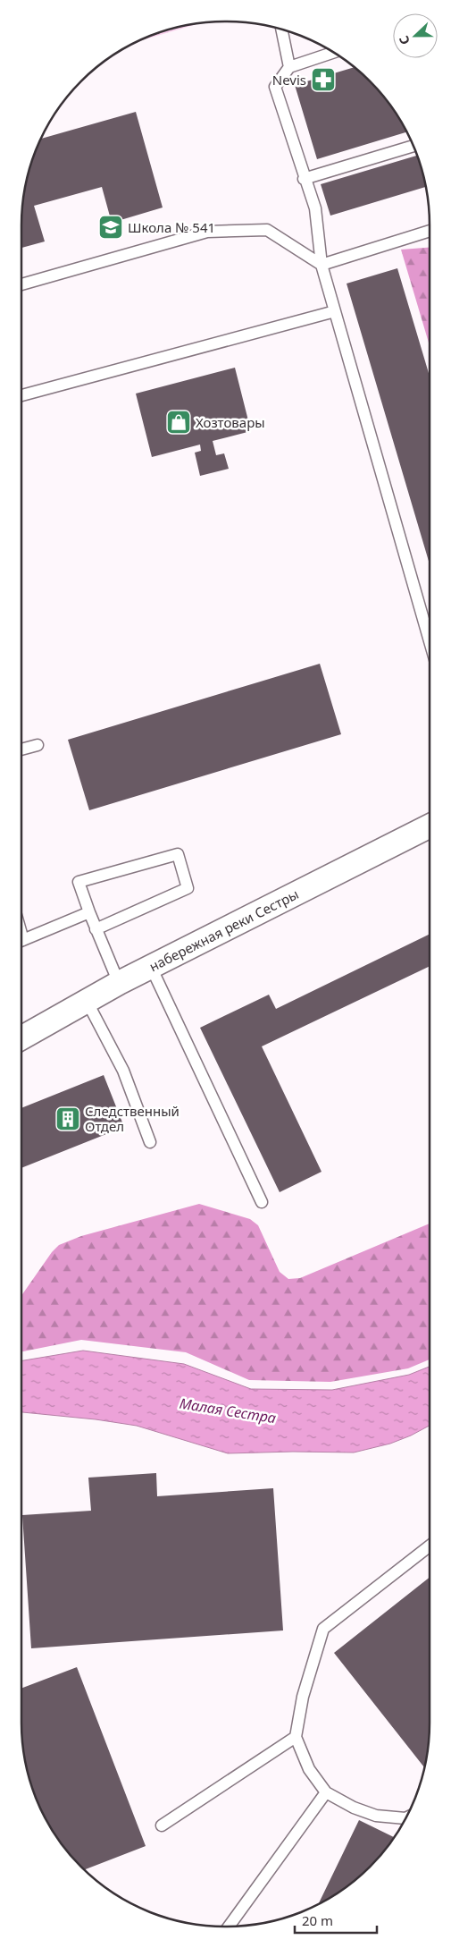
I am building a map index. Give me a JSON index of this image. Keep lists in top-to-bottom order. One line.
{"streets":{"street":["набережная реки Сестры"]},"water":["Малая Сестра"],"places":{"pharmacy":["Nevis"],"school or university":["Школа № 541"],"shop":["Хозтовары"],"building":["Следственный Отдел"]},"scale_bar":"20 m","north":"left"}
